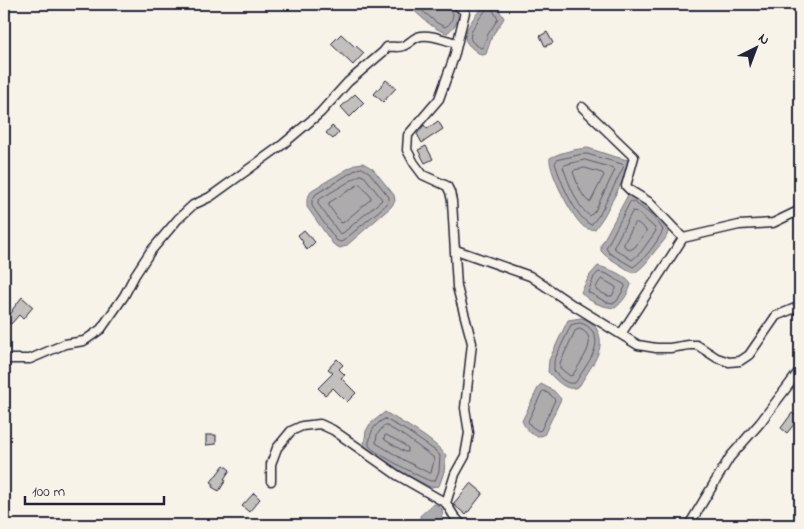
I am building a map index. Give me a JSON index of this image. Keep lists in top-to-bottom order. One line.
{"scale_bar":"100 m","north":"top right"}
